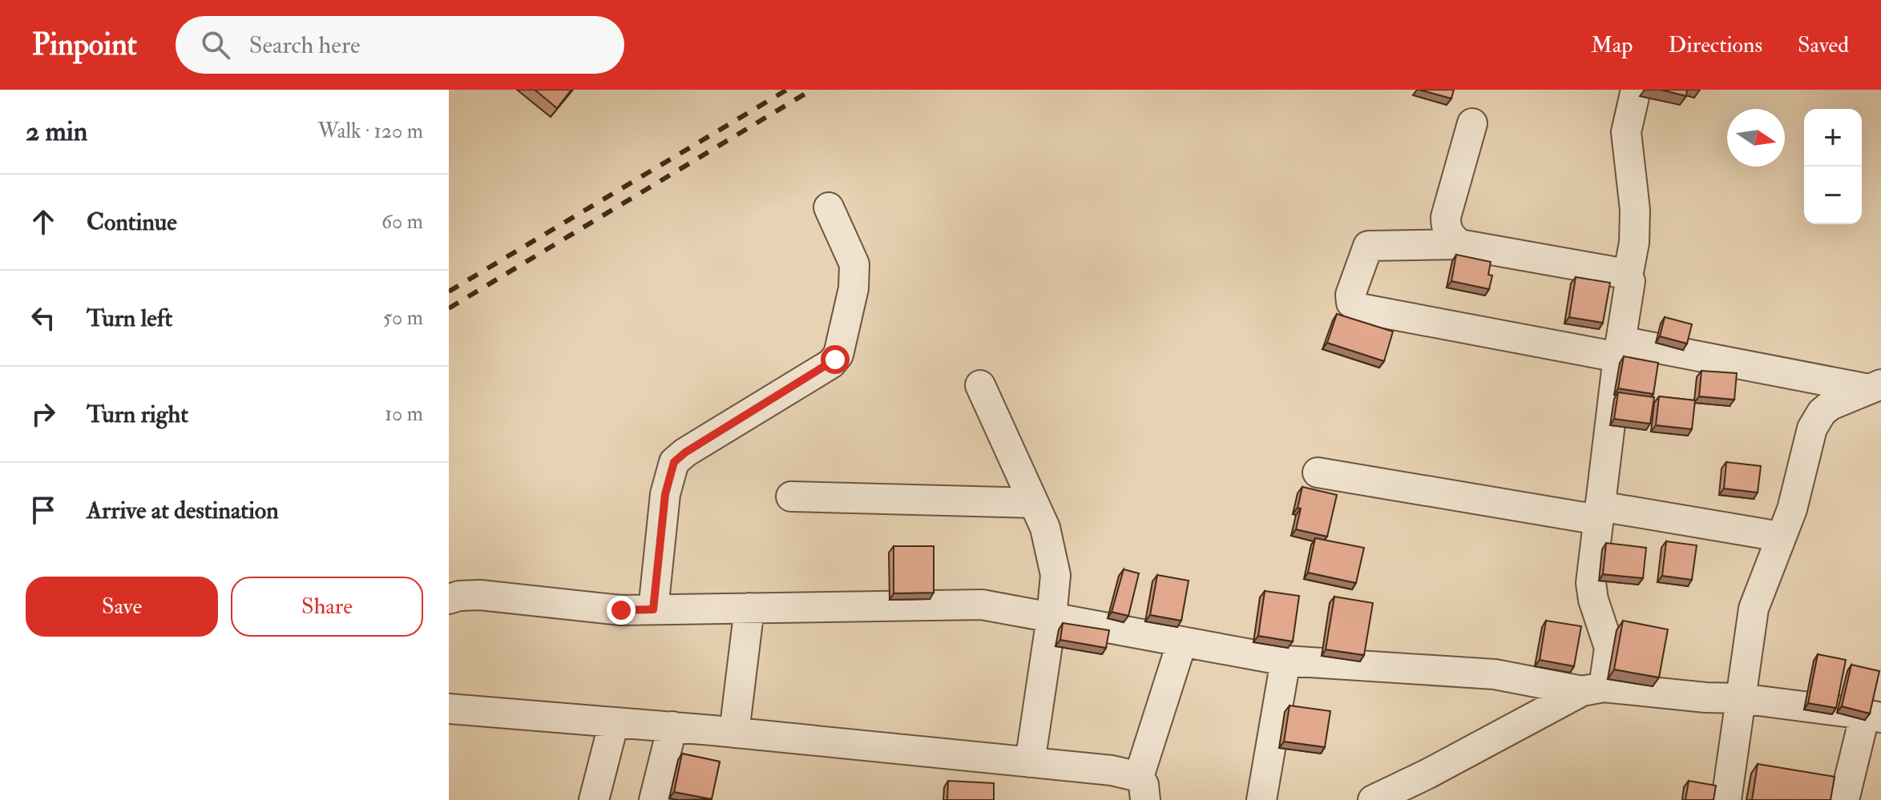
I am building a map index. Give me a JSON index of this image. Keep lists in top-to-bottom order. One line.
{"north":"right","page":{"header":"Pinpoint","search":"Search here","nav":["Map","Directions","Saved"],"heading":["2 min","Walk · 120 m"],"map_buttons":["+","−"],"list":[["Continue","60 m"],["Turn left","50 m"],["Turn right","10 m"],"Arrive at destination"],"buttons":["Save","Share"]}}
